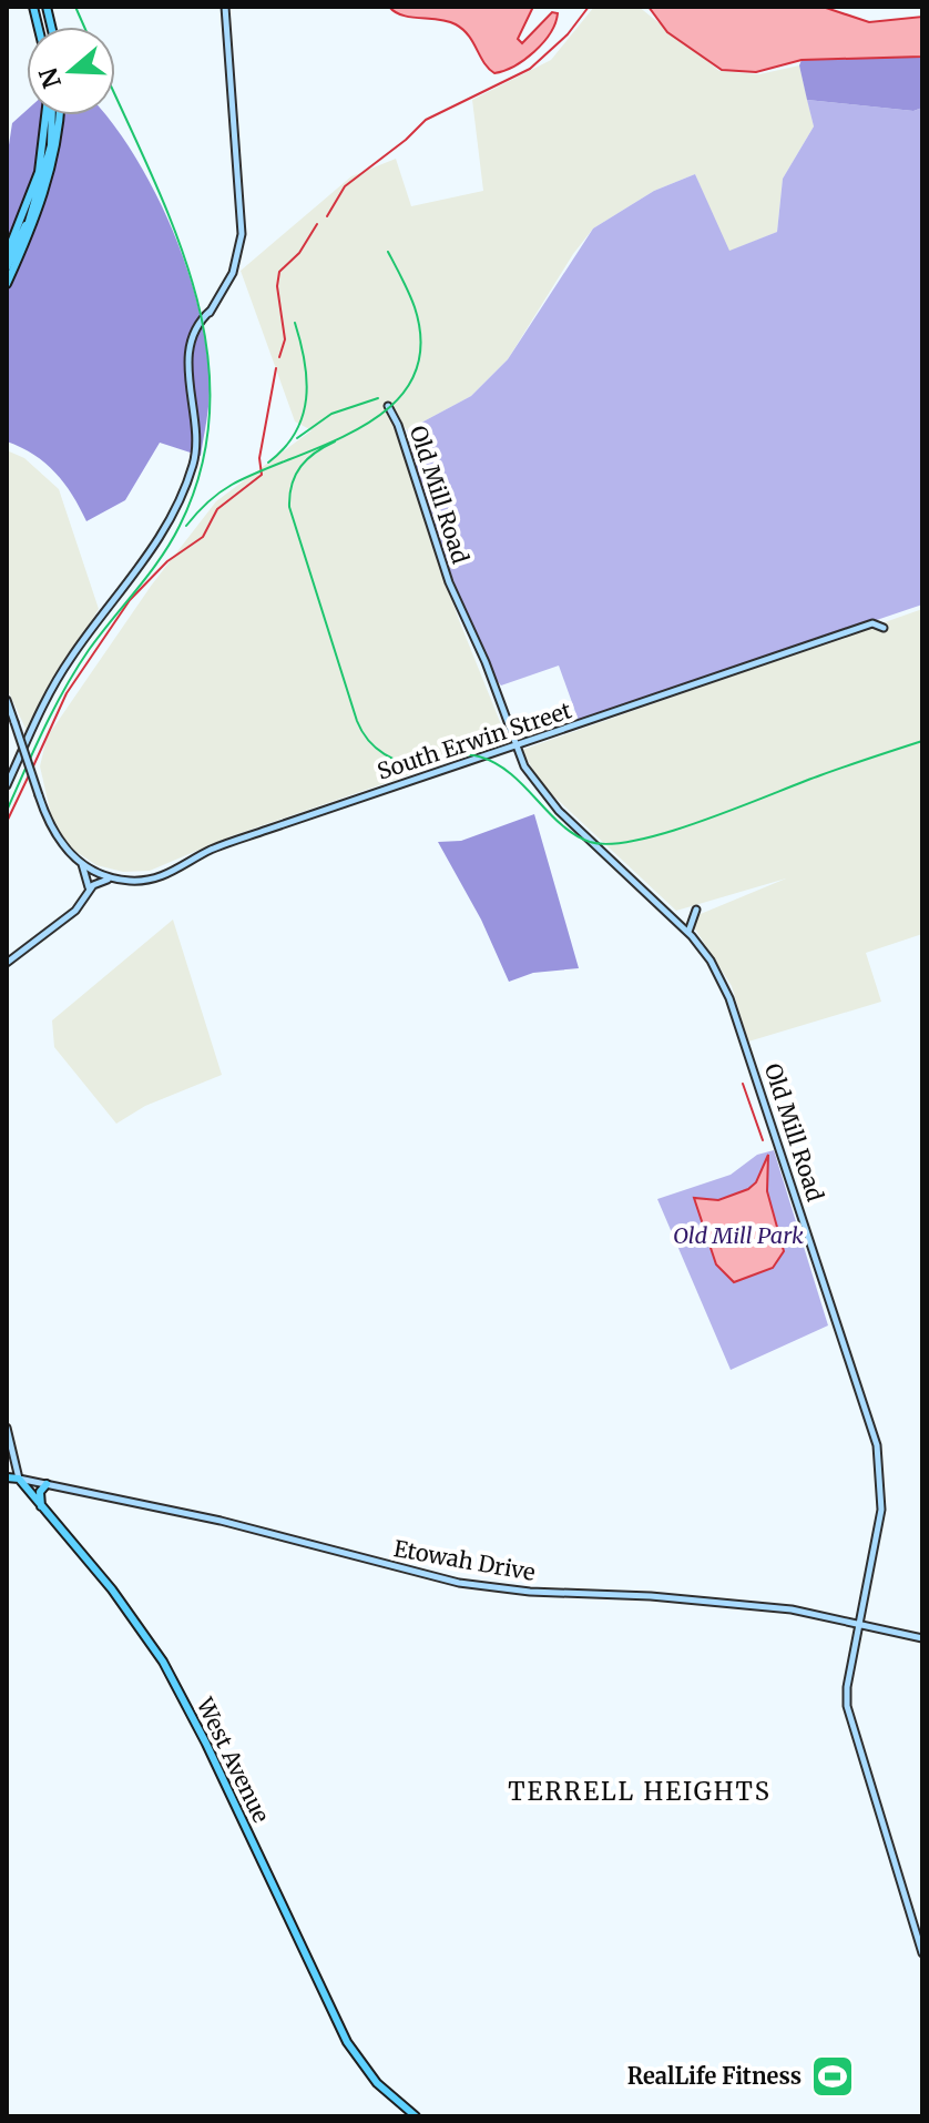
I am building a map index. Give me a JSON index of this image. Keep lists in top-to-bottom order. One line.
{"streets":{"main road":["Etowah Drive","West Avenue"],"street":["Old Mill Road","South Erwin Street"]},"crossings":[["Old Mill Road","South Erwin Street"],["Old Mill Road","Etowah Drive"],["Etowah Drive","West Avenue"]],"districts":["TERRELL HEIGHTS"],"parks":["Old Mill Park"],"places":{"sports":["RealLife Fitness"]},"north":"left"}
